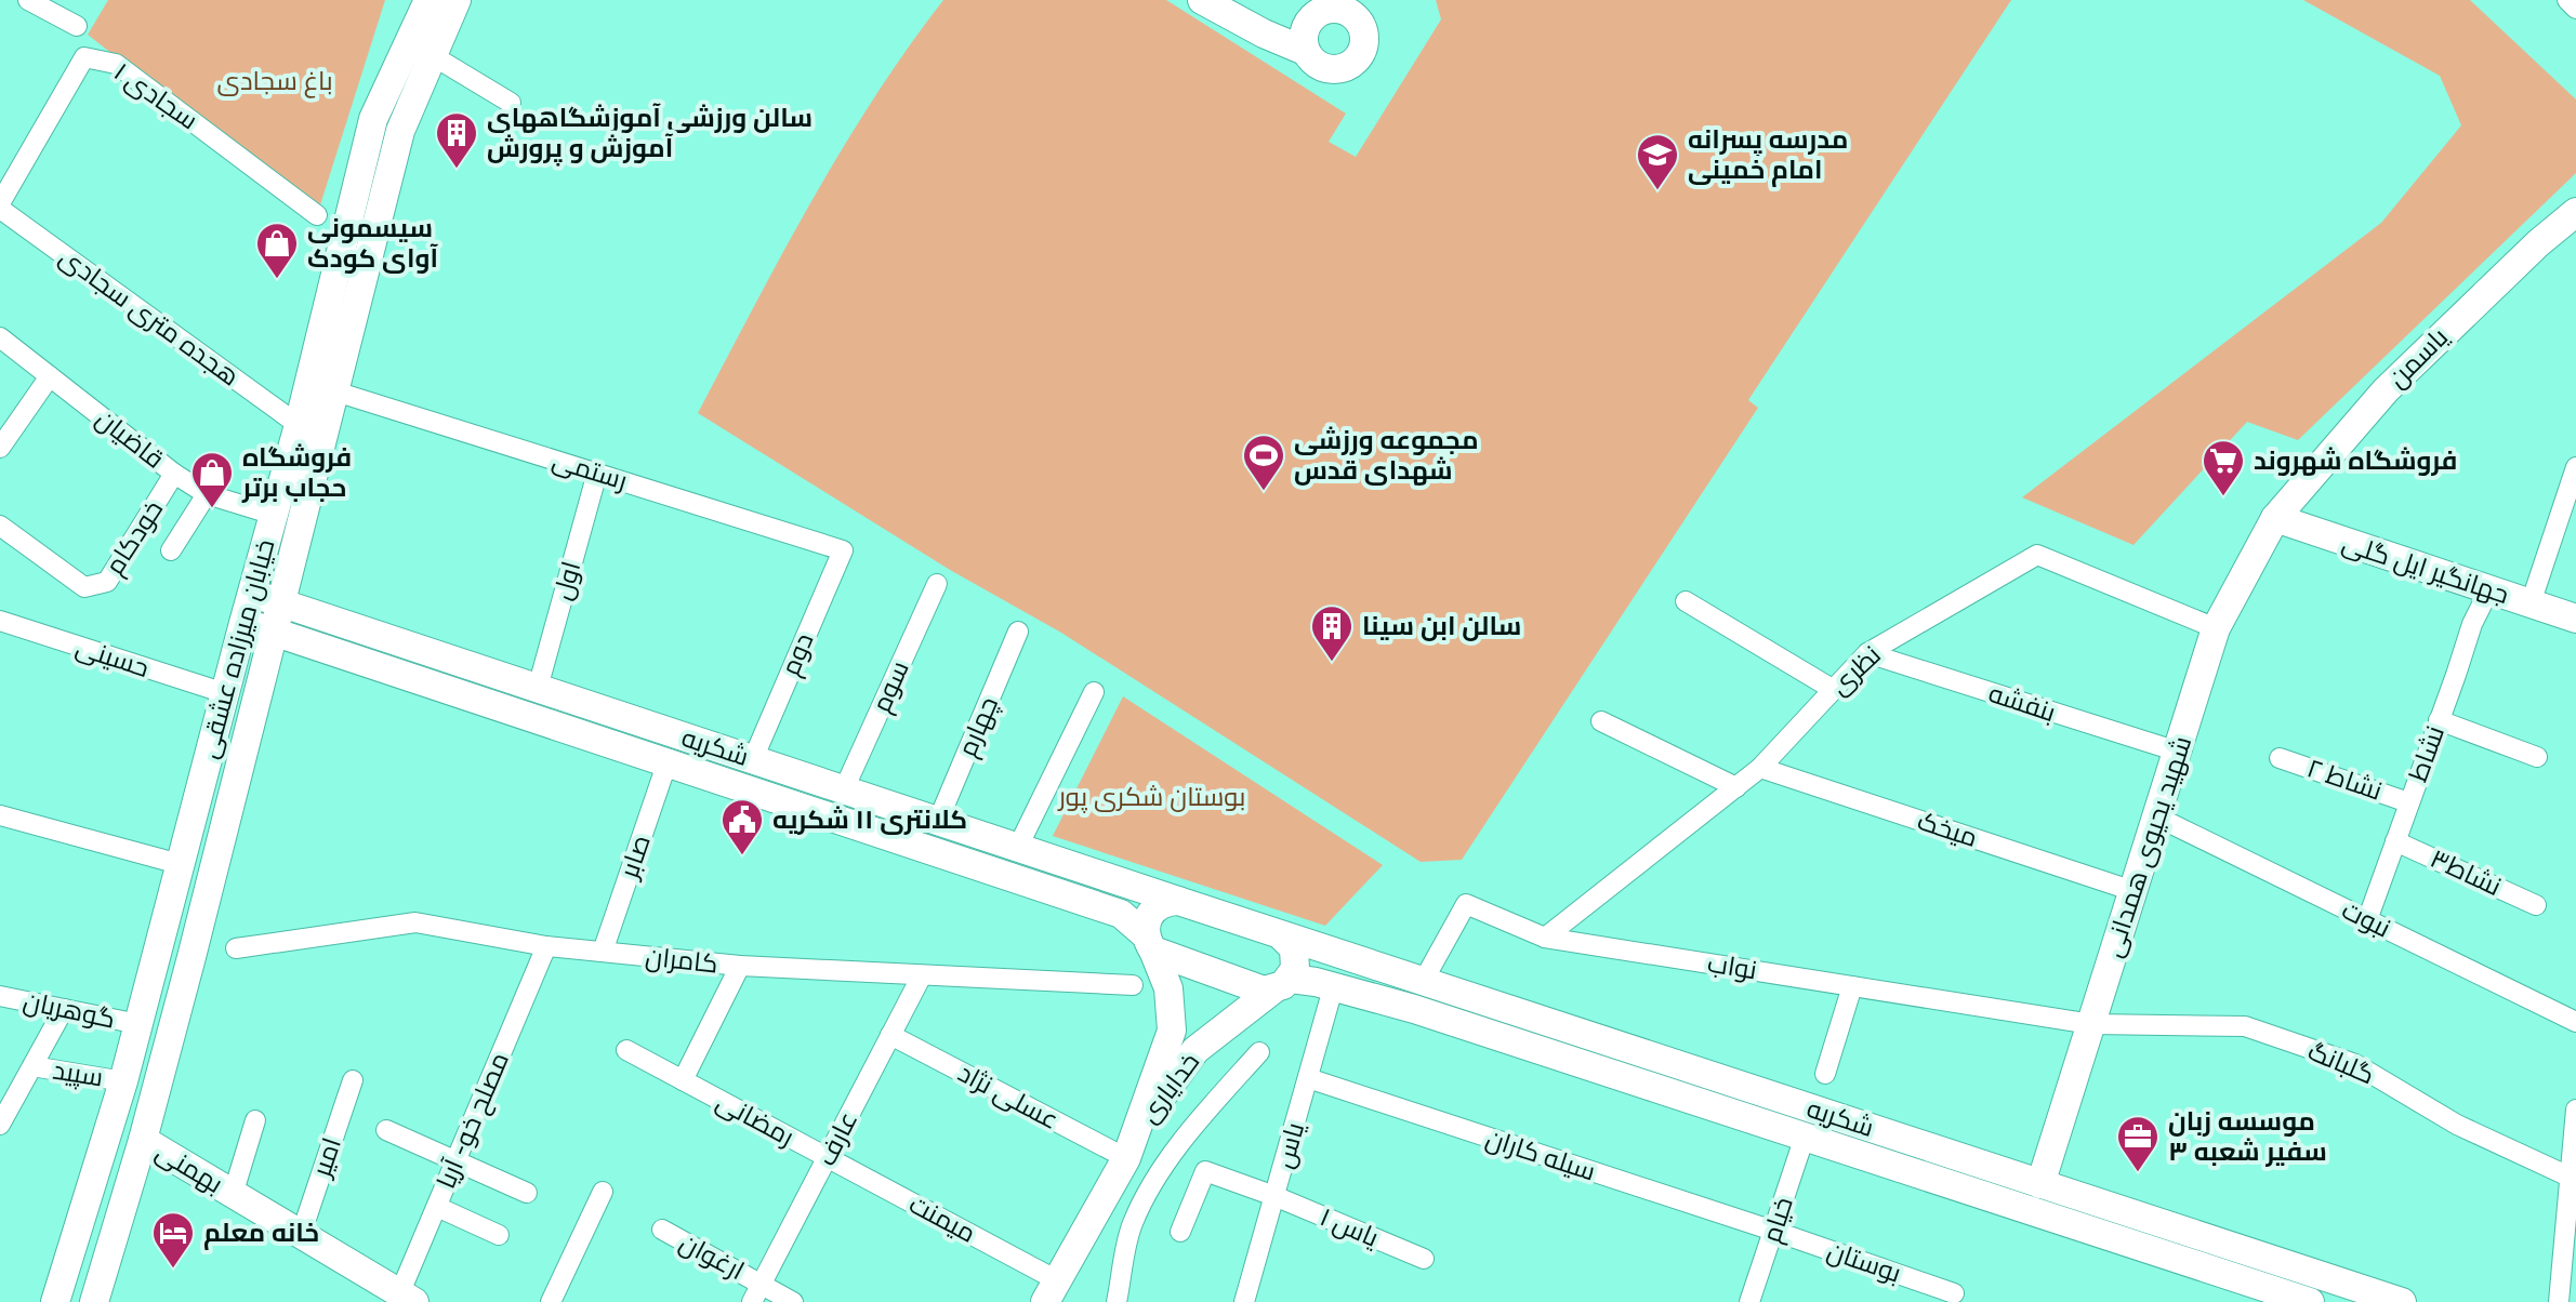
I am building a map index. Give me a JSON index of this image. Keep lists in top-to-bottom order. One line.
{"streets":{"main road":["یاسمن","جهانگیر ایل گلی","خیابان میرزاده عشقی","شکریه","شهید یحیوی همدانی","خدایاری","بهمنی"],"street":["سجادی ۱","هجده متری سجادی","قاضیان","رستمی","خودکام","اول","دوم","حسینی","نظری","سوم","بنفشه","چهارم","نشاط","نشاط ۲","میخک","صابر","نشاط۳","نبوت","کامران","نواب","گوهریان","گلبانگ","سپید","عسلی نژاد","رمضانی","مصلح خو- آریا","عارف","یاس","سیله کاران","امیر","میمنت","خیام","یاس ۱","ارغوان","بوستان"]},"crossings":[["سجادی ۱","هجده متری سجادی"],["هجده متری سجادی","خیابان میرزاده عشقی"],["یاسمن","جهانگیر ایل گلی"],["یاسمن","شهید یحیوی همدانی"],["قاضیان","خودکام"],["قاضیان","خیابان میرزاده عشقی"],["رستمی","اول"],["رستمی","خیابان میرزاده عشقی"],["رستمی","دوم"],["جهانگیر ایل گلی","نشاط"],["جهانگیر ایل گلی","شهید یحیوی همدانی"],["اول","شکریه"],["خیابان میرزاده عشقی","حسینی"],["خیابان میرزاده عشقی","شکریه"],["خیابان میرزاده عشقی","گوهریان"],["خیابان میرزاده عشقی","سپید"],["خیابان میرزاده عشقی","بهمنی"],["دوم","شکریه"],["نظری","بنفشه"],["نظری","میخک"],["نظری","شهید یحیوی همدانی"],["نظری","نواب"],["سوم","شکریه"],["بنفشه","شهید یحیوی همدانی"],["چهارم","شکریه"],["شکریه","شهید یحیوی همدانی"],["شکریه","صابر"],["شکریه","نواب"],["شکریه","خدایاری"],["شکریه","یاس"],["شکریه","خیام"],["نشاط","نشاط ۲"],["نشاط","نشاط۳"],["نشاط","نبوت"],["میخک","شهید یحیوی همدانی"],["شهید یحیوی همدانی","نبوت"],["شهید یحیوی همدانی","نواب"],["شهید یحیوی همدانی","گلبانگ"],["صابر","کامران"],["کامران","مصلح خو- آریا"],["کامران","عارف"],["نواب","گلبانگ"],["خدایاری","عسلی نژاد"],["عسلی نژاد","عارف"],["رمضانی","عارف"],["رمضانی","میمنت"],["مصلح خو- آریا","بهمنی"],["عارف","میمنت"],["عارف","ارغوان"],["یاس","سیله کاران"],["یاس","یاس ۱"],["سیله کاران","خیام"],["سیله کاران","بوستان"],["امیر","بهمنی"],["خیام","بوستان"]],"parks":["باغ سجادی","بوستان شکری پور"],"places":{"building":["سالن ورزشی آموزشگاههای آموزش و پرورش","سالن ابن سینا"],"school or university":["مدرسه پسرانه امام خمینی"],"shop":["سیسمونی آوای کودک","فروشگاه حجاب برتر"],"sports":["مجموعه ورزشی شهدای قدس"],"supermarket":["فروشگاه شهروند"],"public building":["کلانتری ۱۱ شکریه"],"office":["موسسه زبان سفیر شعبه ۳"],"hotel":["خانه معلم"]}}
